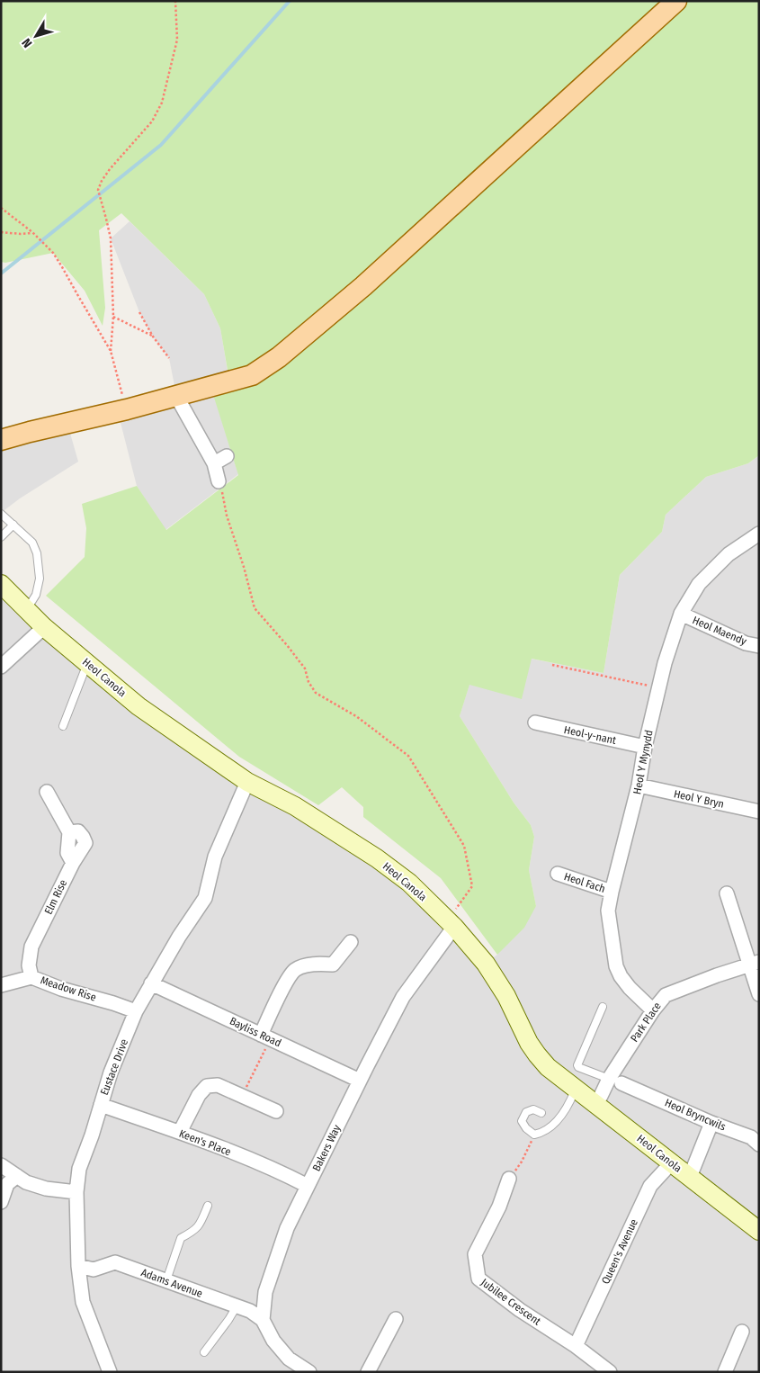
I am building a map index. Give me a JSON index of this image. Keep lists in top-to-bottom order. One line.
{"streets":{"street":["Heol Maendy","Heol Canola","Heol-y-nant","Heol Y Mynydd","Heol Y Bryn","Heol Fach","Elm Rise","Meadow Rise","Park Place","Bayliss Road","Eustace Drive","Heol Bryncwils","Keen's Place","Bakers Way","Queen's Avenue","Adams Avenue","Jubilee Crescent"]},"crossings":[["Heol Maendy","Heol Y Mynydd"],["Heol Canola","Park Place"],["Heol Canola","Eustace Drive"],["Heol Canola","Bakers Way"],["Heol Canola","Queen's Avenue"],["Heol-y-nant","Heol Y Mynydd"],["Heol Y Mynydd","Heol Y Bryn"],["Heol Y Mynydd","Heol Fach"],["Heol Y Mynydd","Park Place"],["Elm Rise","Meadow Rise"],["Meadow Rise","Eustace Drive"],["Park Place","Heol Bryncwils"],["Bayliss Road","Eustace Drive"],["Bayliss Road","Bakers Way"],["Eustace Drive","Keen's Place"],["Eustace Drive","Adams Avenue"],["Keen's Place","Bakers Way"],["Bakers Way","Adams Avenue"],["Queen's Avenue","Jubilee Crescent"]],"north":"bottom left"}
